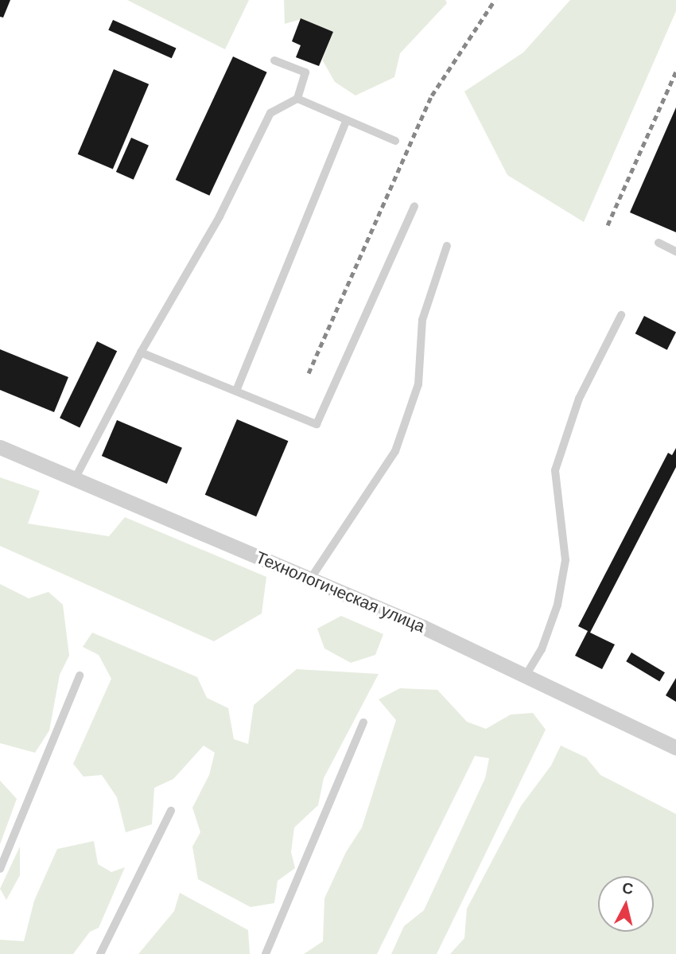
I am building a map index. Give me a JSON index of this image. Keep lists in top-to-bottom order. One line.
{"streets":{"street":["Технологическая улица"]},"north":"top"}
